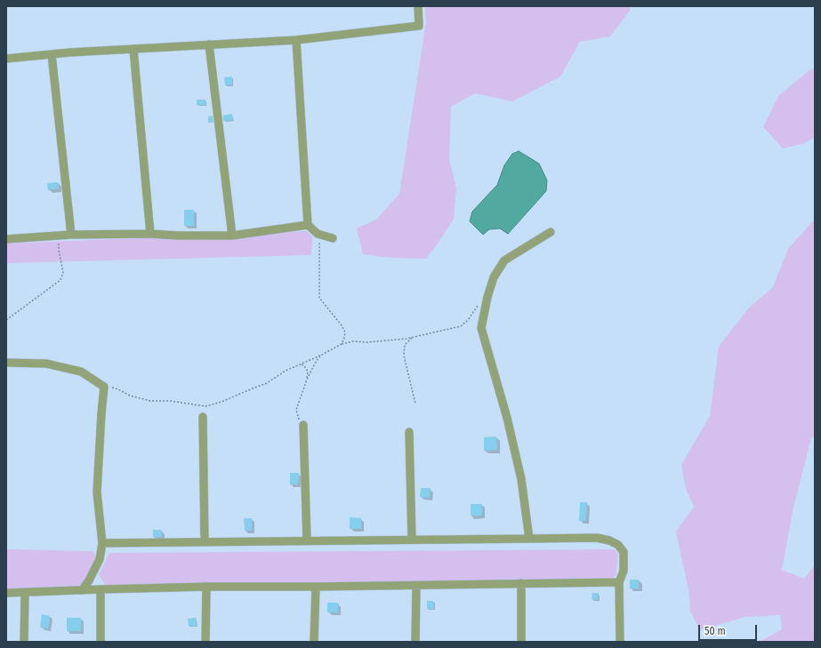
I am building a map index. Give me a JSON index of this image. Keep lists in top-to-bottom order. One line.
{"scale_bar":"50 m"}
